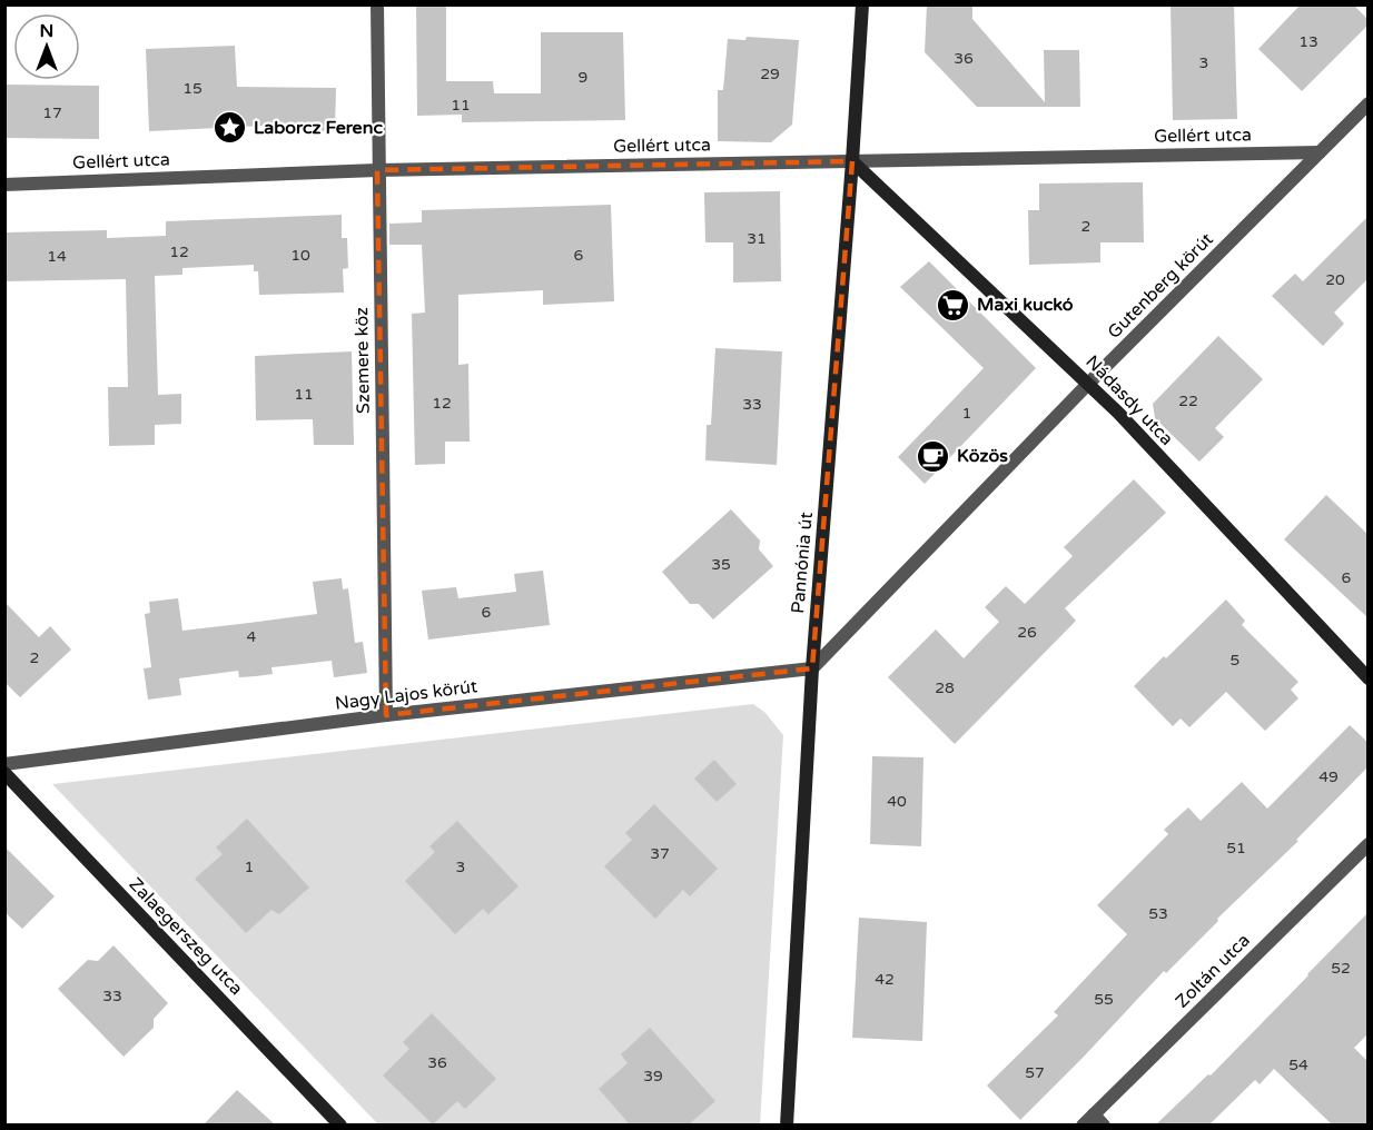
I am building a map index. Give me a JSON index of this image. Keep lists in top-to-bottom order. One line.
{"streets":{"street":["Gellért utca","Gutenberg körút","Szemere köz","Nádasdy utca","Pannónia út","Nagy Lajos körút","Zalaegerszeg utca","Zoltán utca"]},"crossings":[["Gellért utca","Gutenberg körút"],["Gellért utca","Szemere köz"],["Gellért utca","Nádasdy utca"],["Gellért utca","Pannónia út"],["Gutenberg körút","Nádasdy utca"],["Gutenberg körút","Pannónia út"],["Gutenberg körút","Nagy Lajos körút"],["Szemere köz","Nagy Lajos körút"],["Nádasdy utca","Pannónia út"],["Pannónia út","Nagy Lajos körút"]],"places":{"place":["Laborcz Ferenc"],"supermarket":["Maxi kuckó"],"cafe":["Közös"]},"house_numbers":["13","36","3","29","9","15","11","17","2","31","12","10","6","14","20","11","22","12","33","1","35","6","6","26","4","2","5","28","49","40","51","37","1","3","53","52","42","33","55","36","54","57","39"],"north":"top"}
